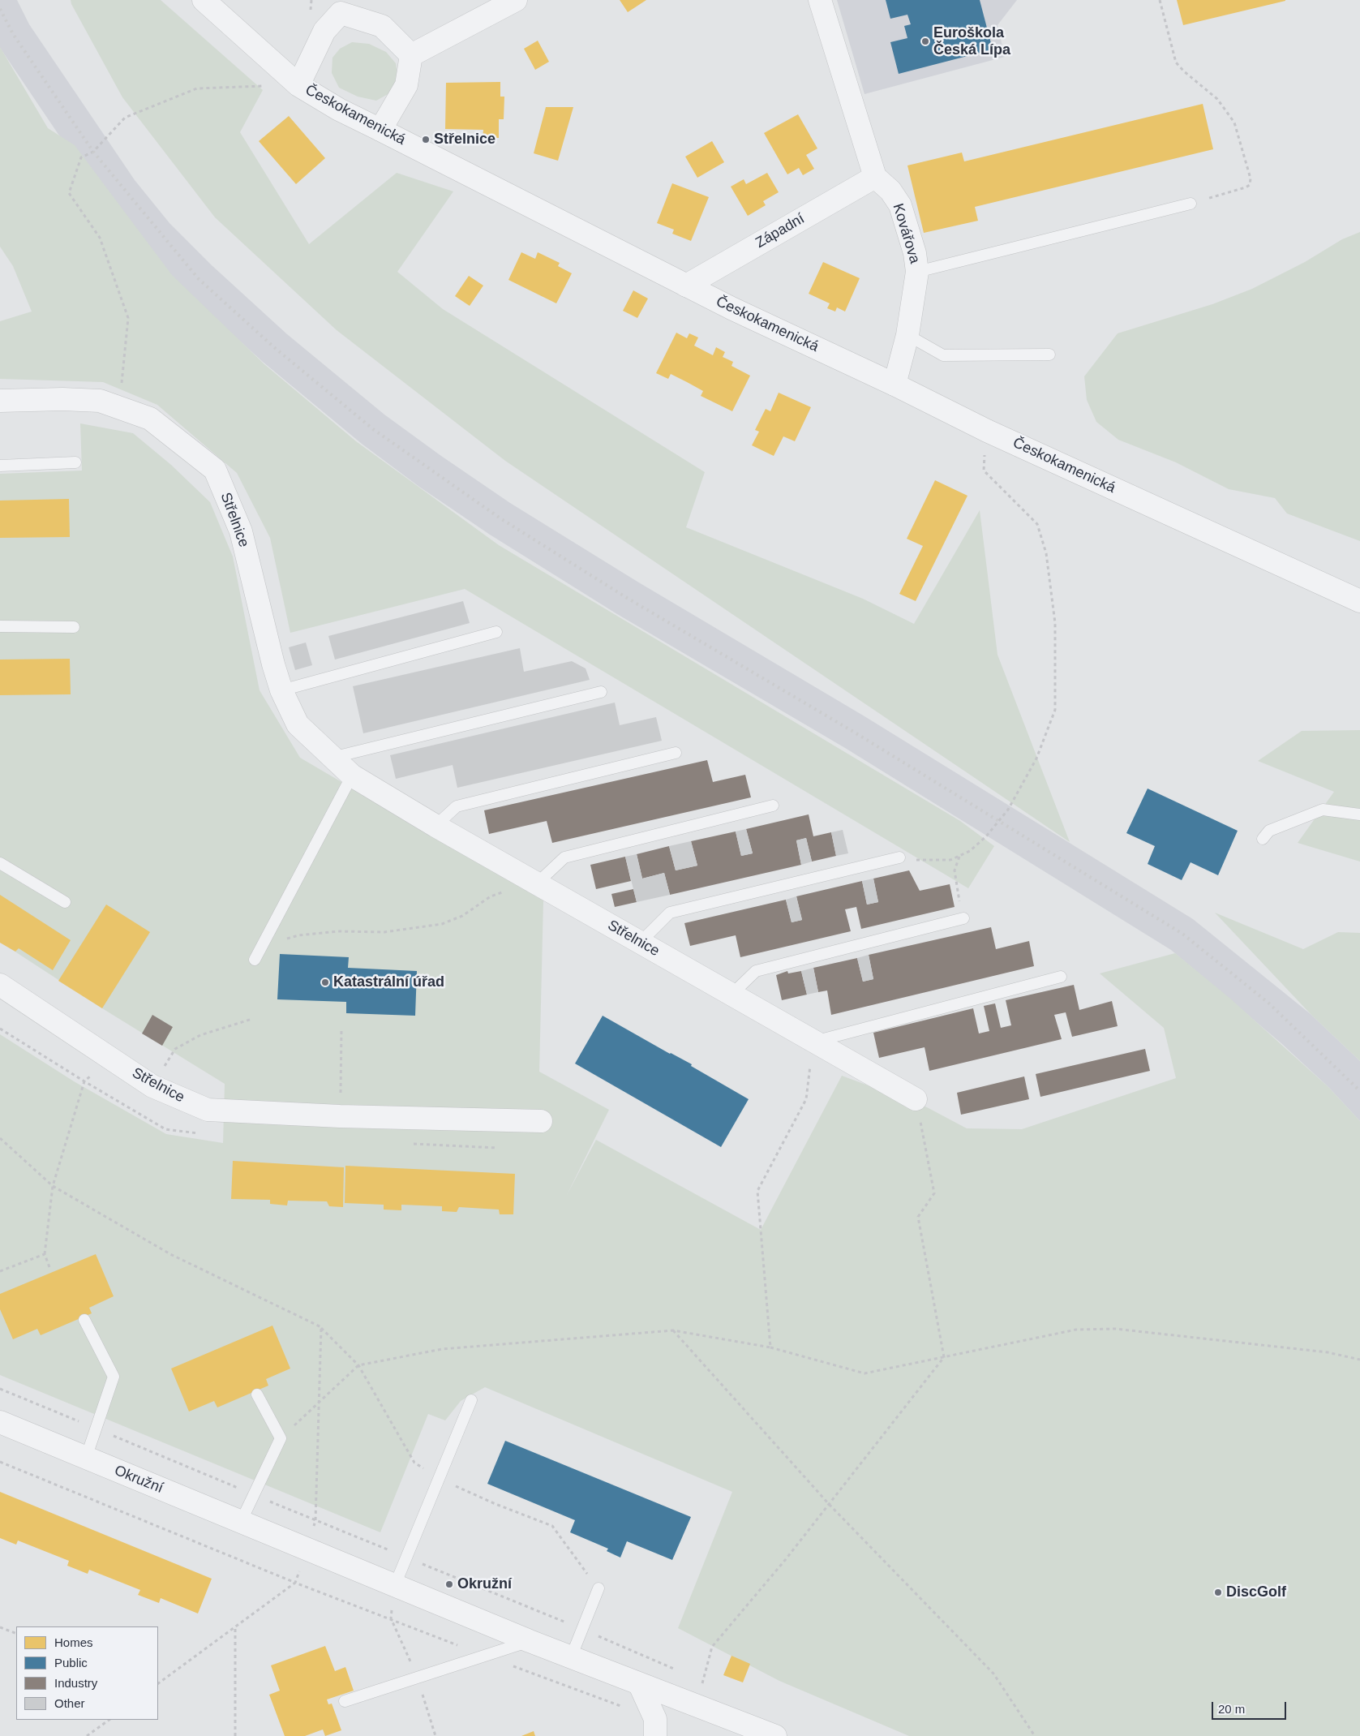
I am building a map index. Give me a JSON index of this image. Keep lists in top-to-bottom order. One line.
{"streets":{"street":["Českokamenická","Západní","Kovářova","Střelnice","Okružní"]},"crossings":[["Českokamenická","Západní"],["Českokamenická","Kovářova"],["Západní","Kovářova"]],"places":["Euroškola Česká Lípa","Střelnice","Katastrální úřad","Okružní","DiscGolf"],"legend":["Homes","Public","Industry","Other"],"scale_bar":"20 m"}
